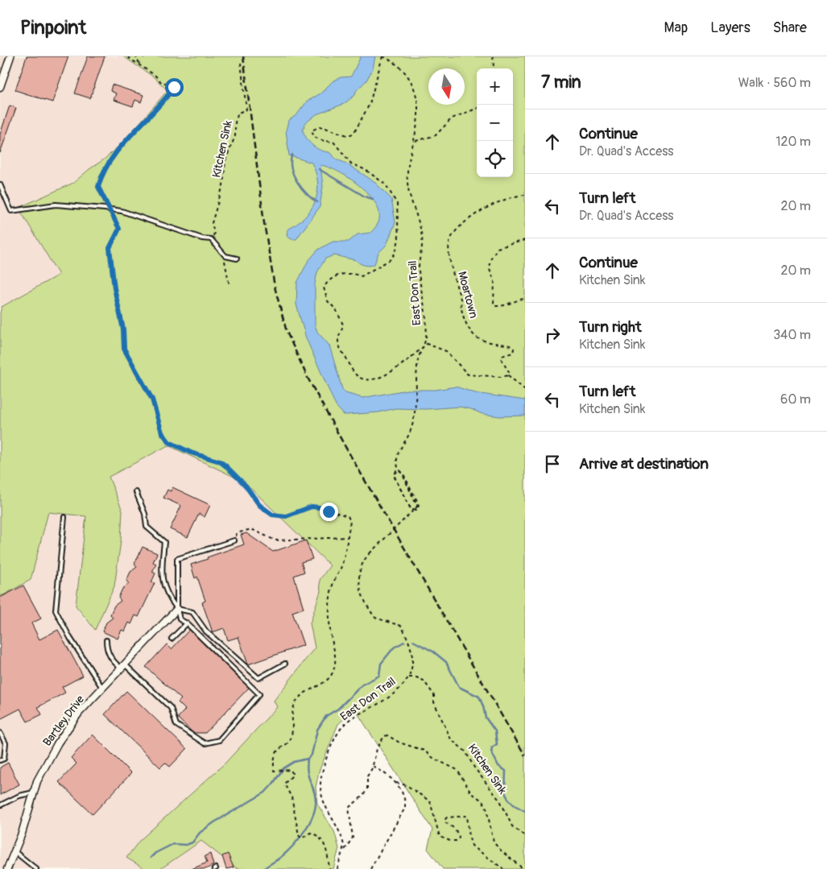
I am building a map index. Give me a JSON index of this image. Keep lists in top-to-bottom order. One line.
{"streets":{"street":["Bartley Drive"],"path":["Kitchen Sink","East Don Trail","Moartown"]},"crossings":[["Kitchen Sink","East Don Trail"]],"north":"bottom","page":{"header":"Pinpoint","nav":["Map","Layers","Share"],"heading":["7 min","Walk · 560 m"],"map_buttons":["+","−"],"list":[["Continue","Dr. Quad's Access","120 m"],["Turn left","Dr. Quad's Access","20 m"],["Continue","Kitchen Sink","20 m"],["Turn right","Kitchen Sink","340 m"],["Turn left","Kitchen Sink","60 m"],"Arrive at destination"]}}
